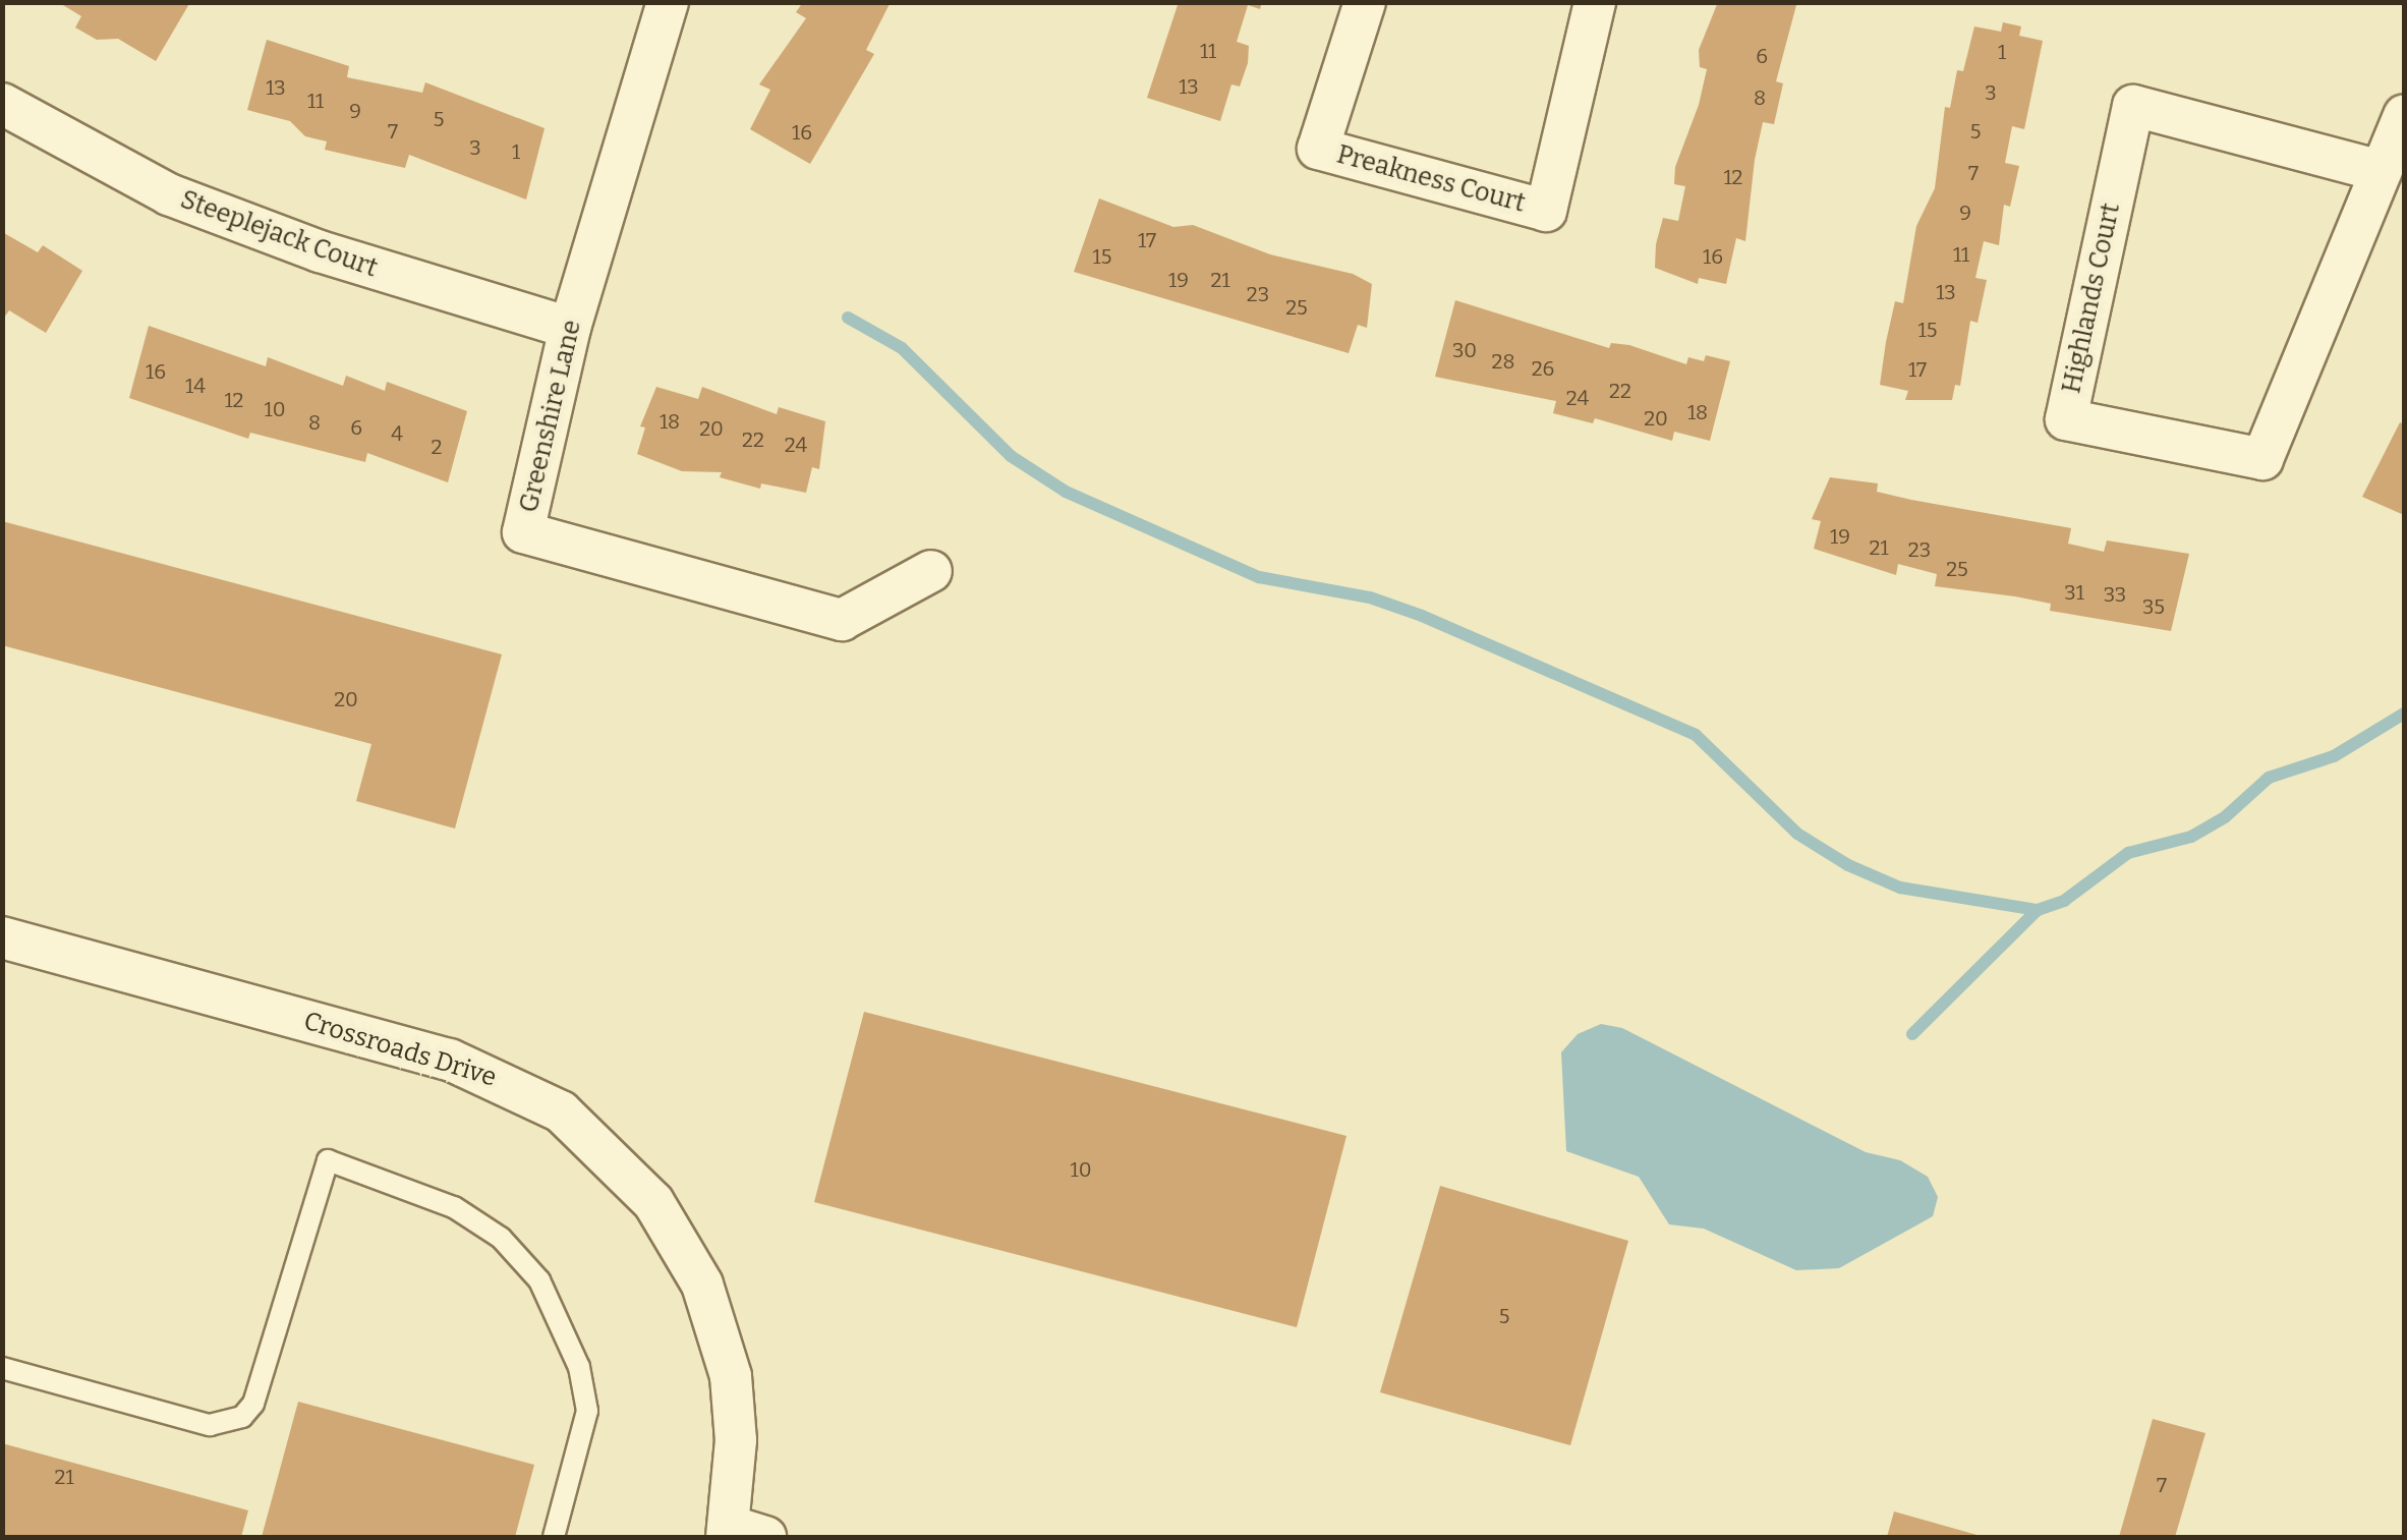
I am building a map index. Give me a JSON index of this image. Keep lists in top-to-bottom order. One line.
{"streets":{"street":["Preakness Court","Steeplejack Court","Highlands Court","Greenshire Lane","Crossroads Drive"]},"crossings":[["Steeplejack Court","Greenshire Lane"]],"house_numbers":["11","1","6","13","13","3","8","11","9","5","7","5","16","3","1","7","12","9","17","11","15","16","19","21","13","23","25","15","30","28","26","17","16","14","22","24","12","10","18","20","18","8","6","20","4","22","24","2","19","21","23","25","31","33","35","20","10","5","21","7"]}
